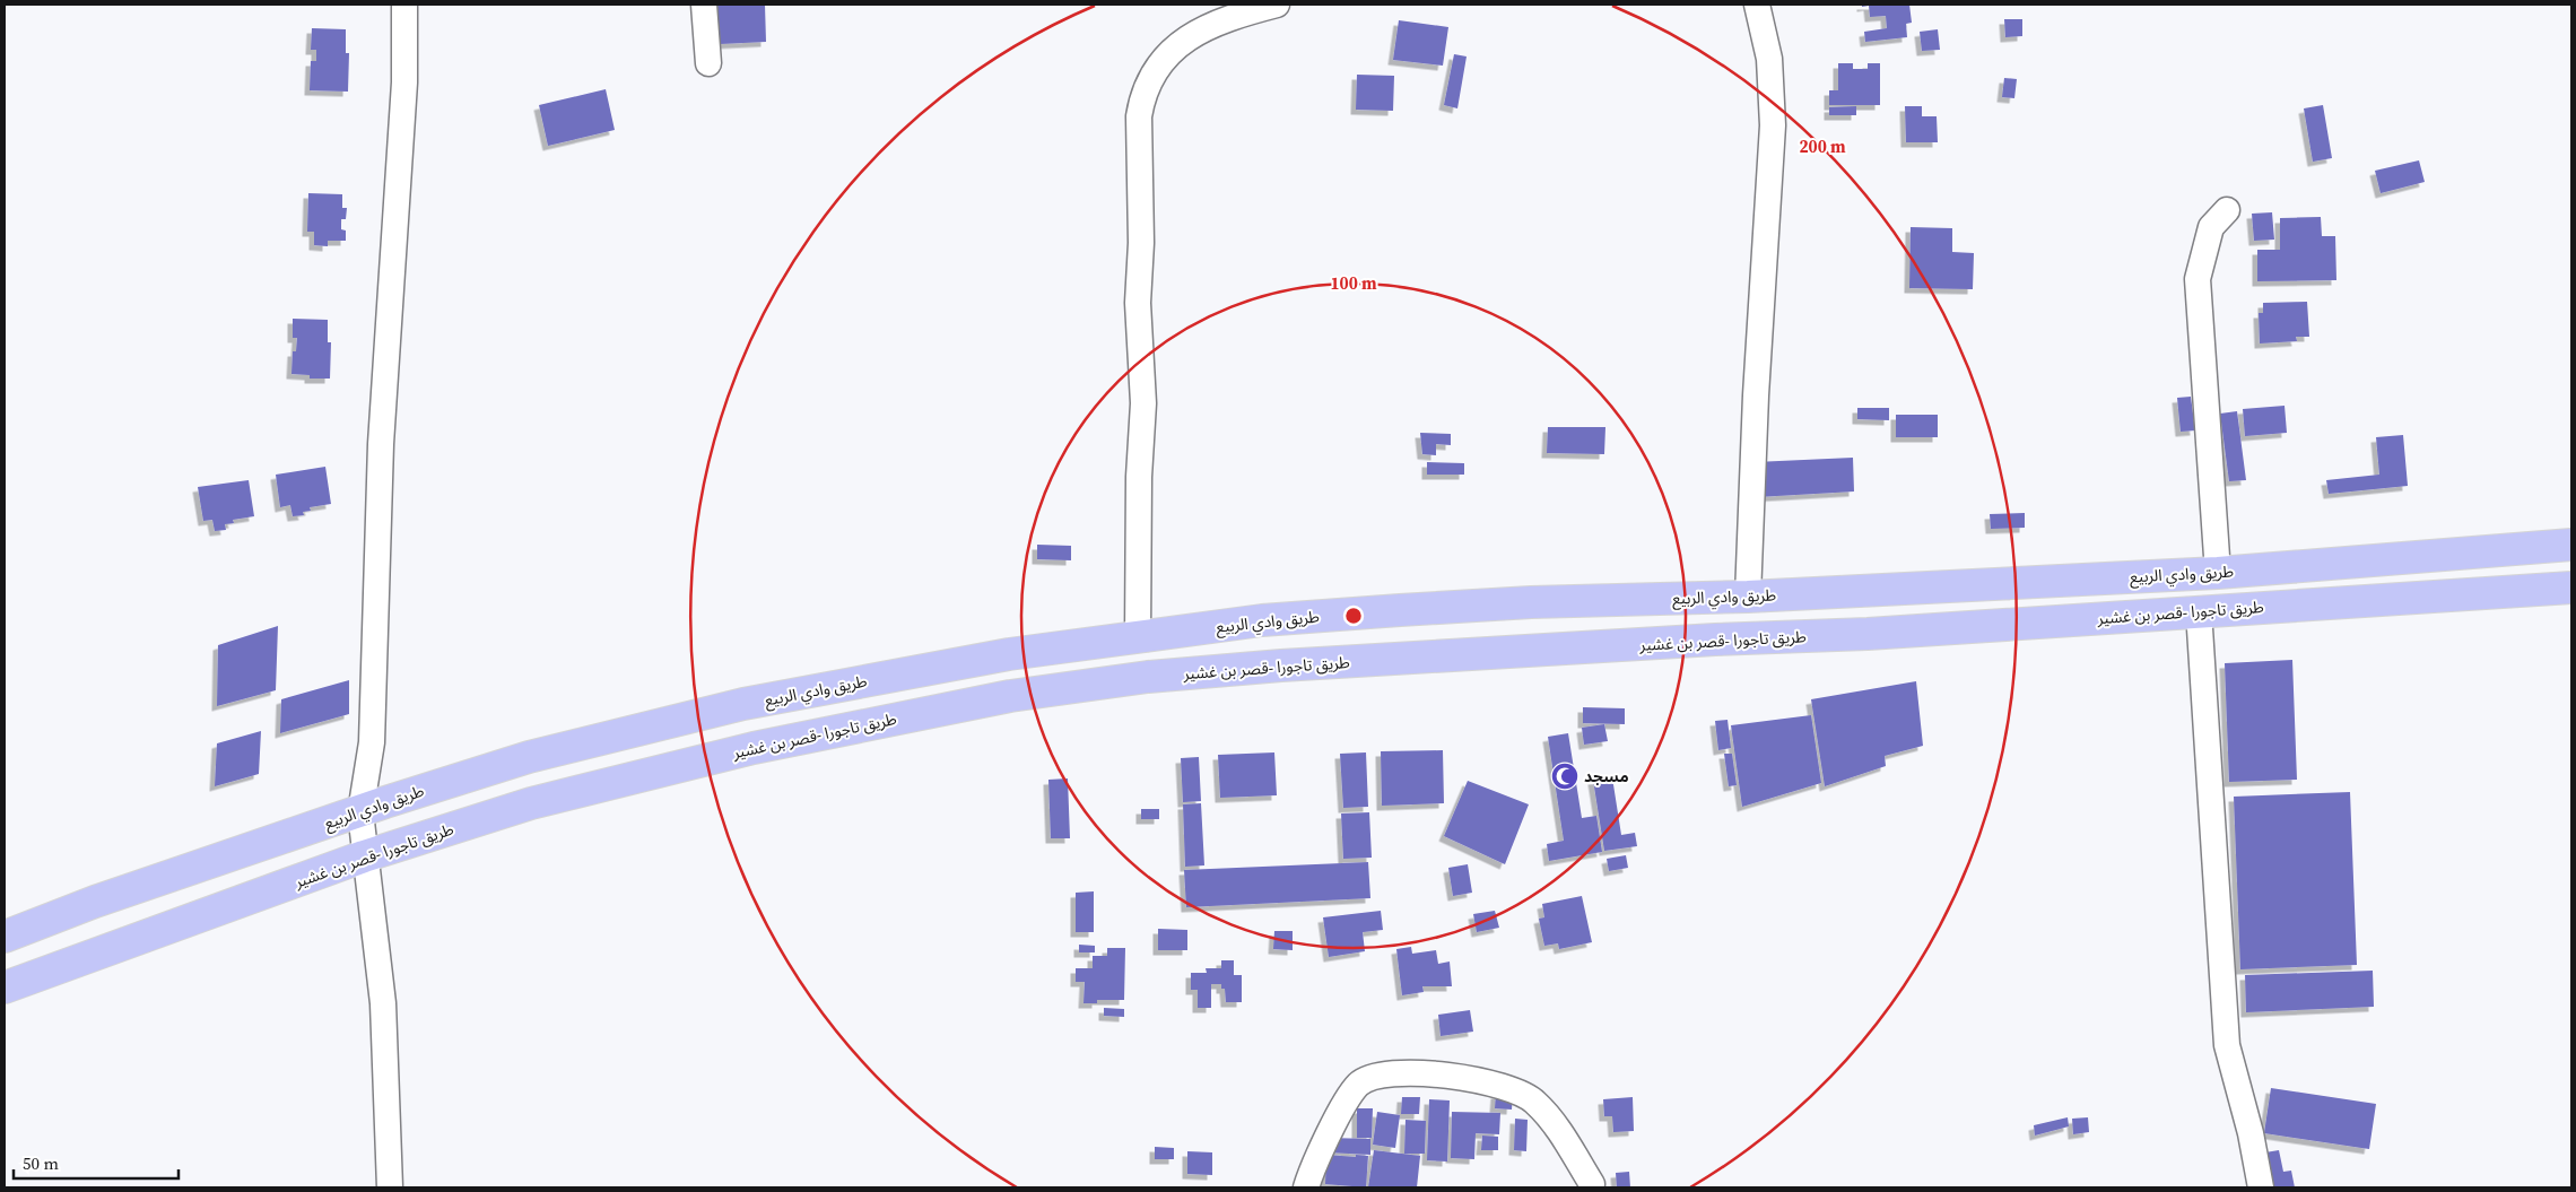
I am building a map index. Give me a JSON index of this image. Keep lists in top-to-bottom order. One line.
{"streets":{"highway":["طريق وادي الربيع","طريق تاجورا -قصر بن غشير"]},"places":{"mosque":["مسجد"]},"scale_bar":"50 m","rings":["200 m","100 m"]}
